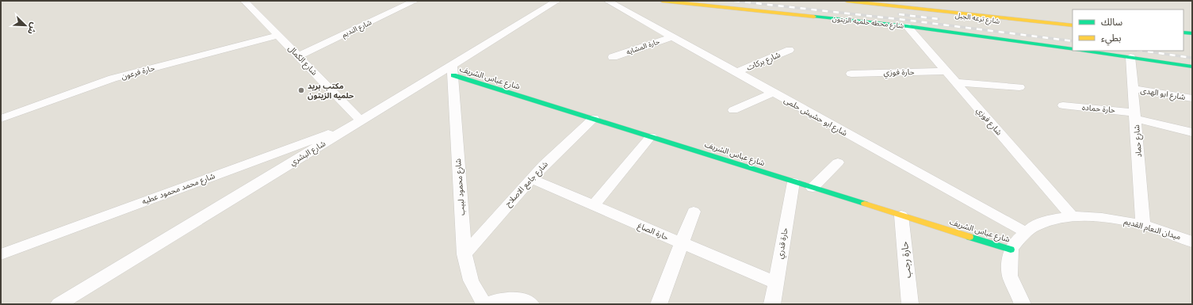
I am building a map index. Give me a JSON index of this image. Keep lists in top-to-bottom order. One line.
{"streets":{"street":["شارع ترعه الجبل","شارع محطه حلميه الزيتون","شارع النديم","حارة المشايه","شارع الكمال","شارع بركات","حارة فرعون","حارة فوزي","شارع عباس الشريف","شارع ابو الهدى","حارة حماده","شارع ابو حشيش حلمى","شارع فوزي","شارع حماد","شارع البشري","شارع جامع الاصلاح","شارع محمود لبيب","شارع محمد محمود عطيه","ميدان النعام القديم","حارة الصاغ","حارة قدري","حارة رجب"]},"crossings":[["شارع محطه حلميه الزيتون","شارع فوزي"],["شارع النديم","شارع الكمال"],["حارة المشايه","شارع ابو حشيش حلمى"],["شارع الكمال","حارة فرعون"],["شارع الكمال","شارع البشري"],["شارع الكمال","شارع محمد محمود عطيه"],["شارع بركات","شارع ابو حشيش حلمى"],["حارة فوزي","شارع فوزي"],["شارع عباس الشريف","شارع البشري"],["شارع عباس الشريف","شارع جامع الاصلاح"],["شارع عباس الشريف","شارع محمود لبيب"],["شارع عباس الشريف","ميدان النعام القديم"],["شارع عباس الشريف","حارة قدري"],["شارع عباس الشريف","حارة رجب"],["شارع ابو الهدى","شارع حماد"],["حارة حماده","شارع حماد"],["شارع ابو حشيش حلمى","ميدان النعام القديم"],["شارع فوزي","ميدان النعام القديم"],["شارع حماد","ميدان النعام القديم"],["شارع البشري","شارع محمود لبيب"],["شارع البشري","شارع محمد محمود عطيه"],["شارع جامع الاصلاح","شارع محمود لبيب"],["شارع جامع الاصلاح","حارة الصاغ"],["حارة الصاغ","حارة قدري"]],"places":["مكتب بريد حلميه الزيتون"],"legend":["سالك","بطيء"],"north":"bottom right"}
